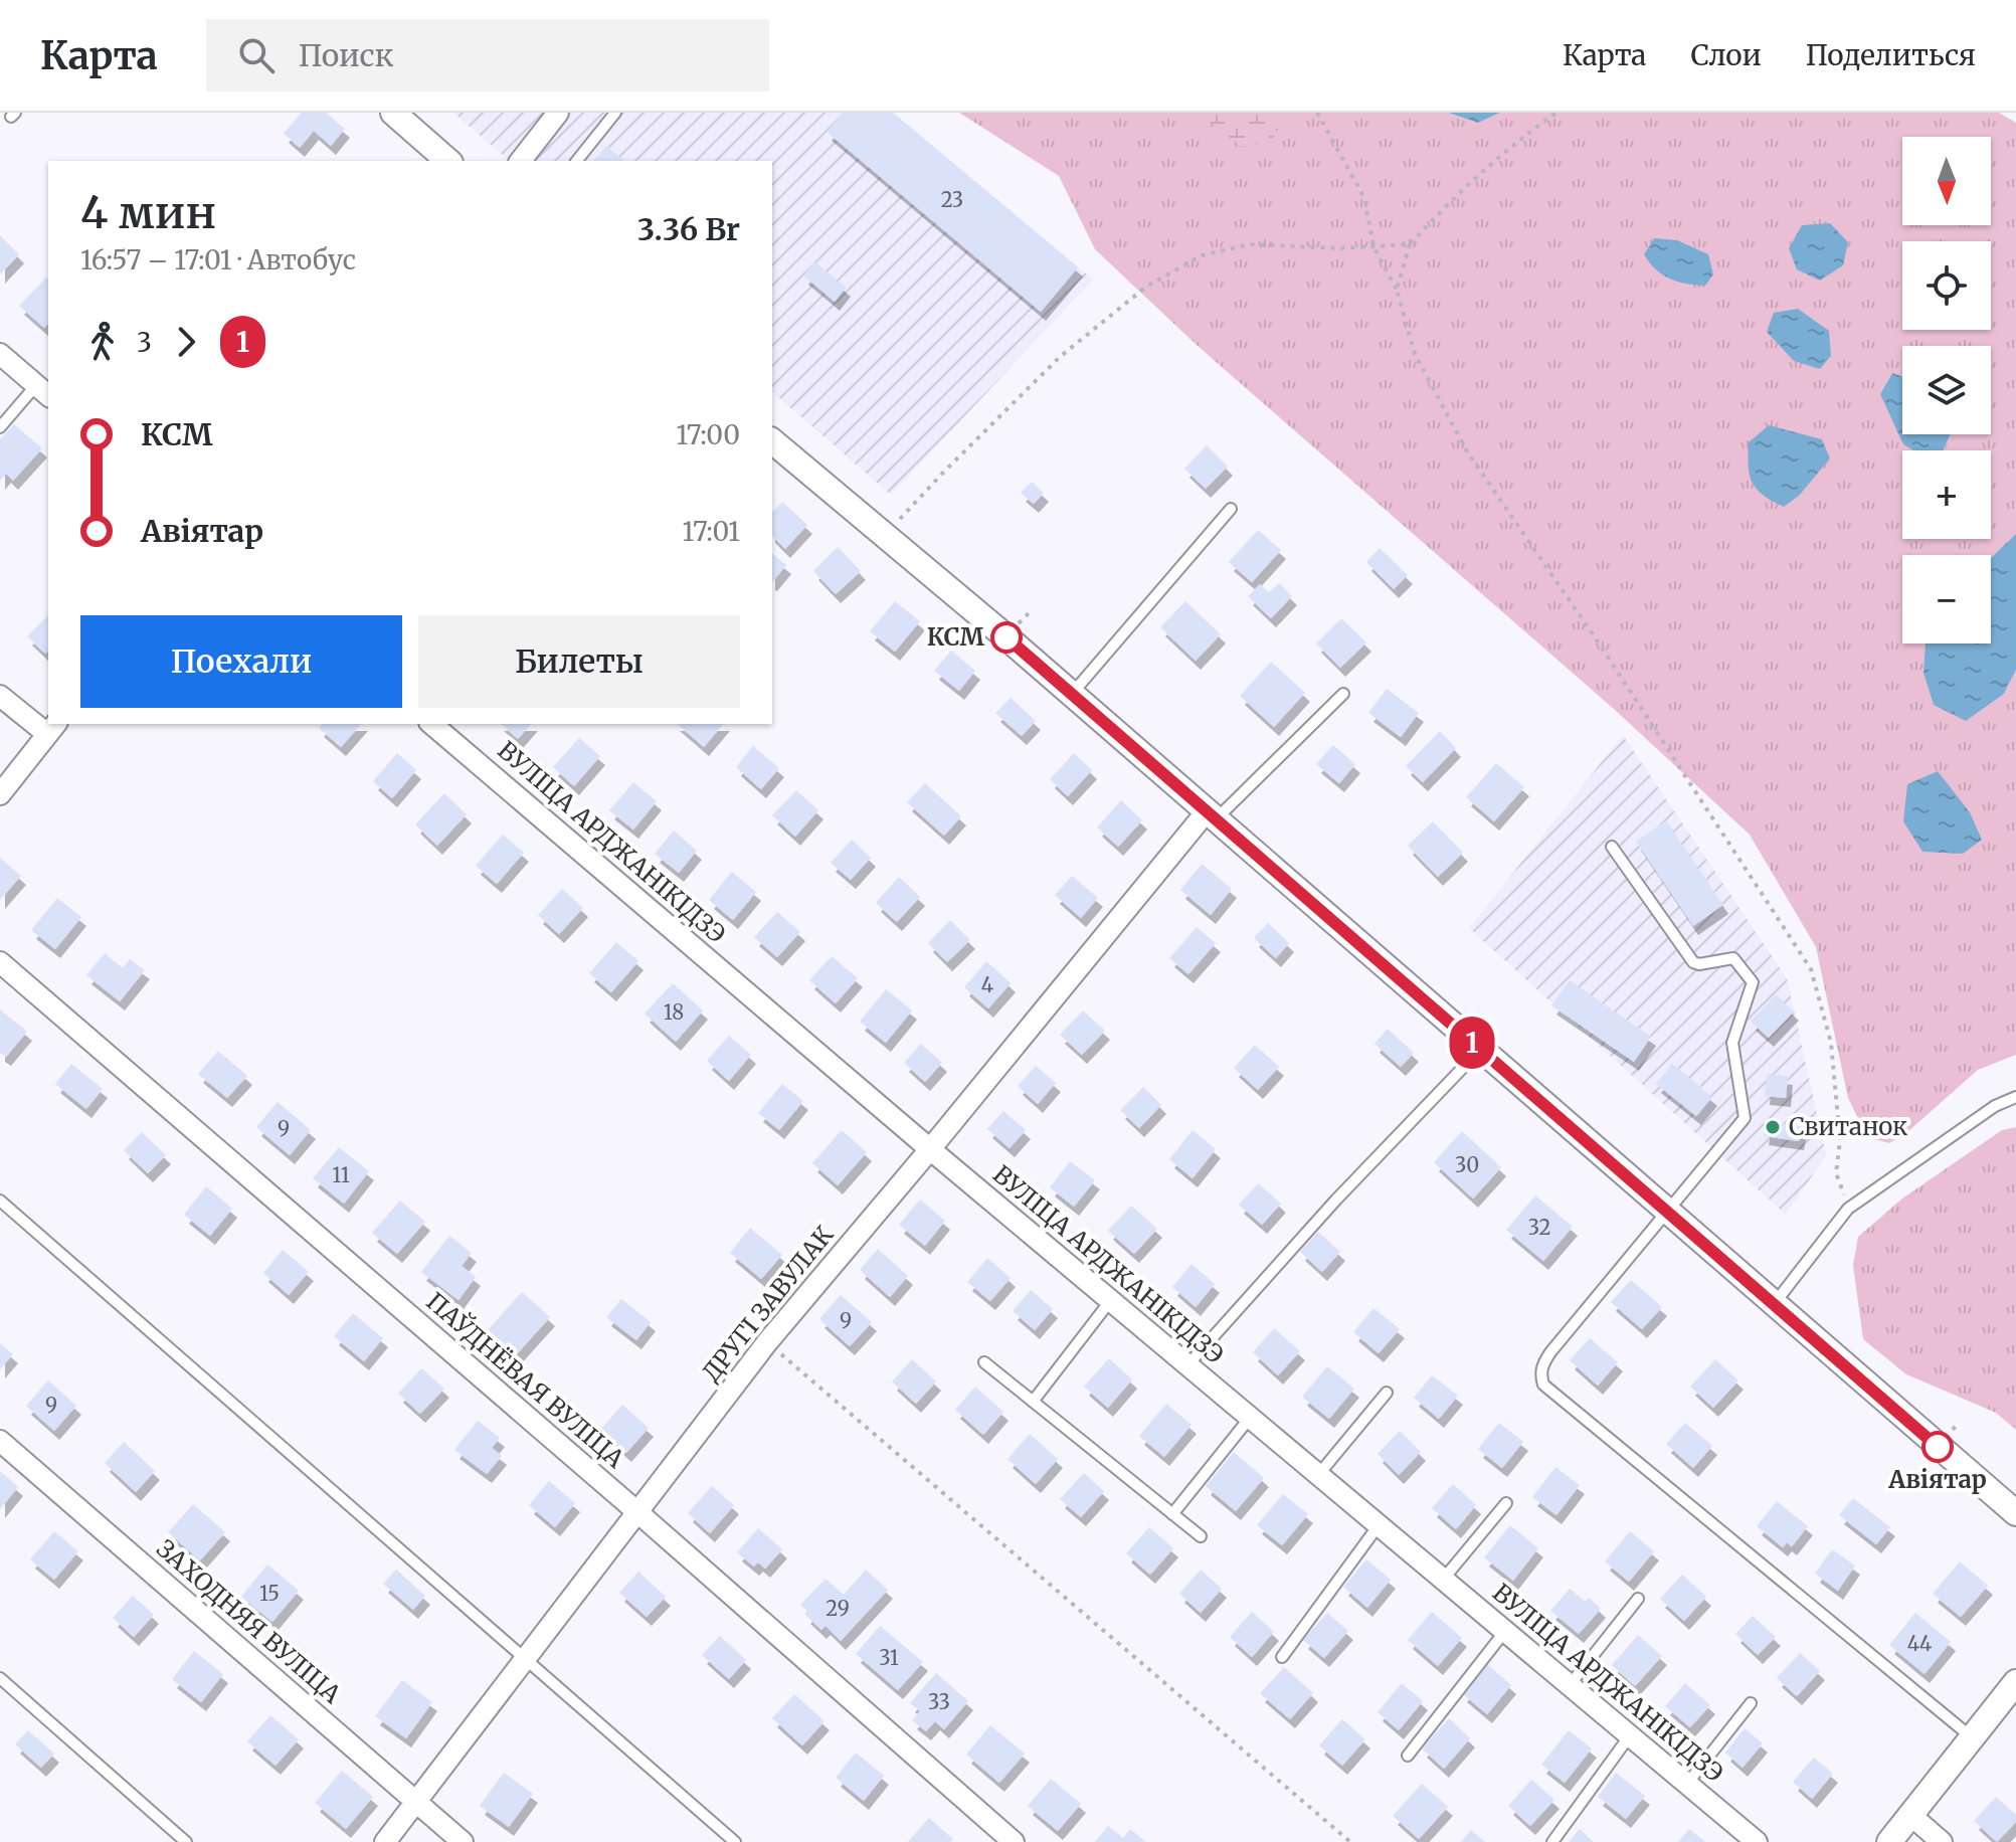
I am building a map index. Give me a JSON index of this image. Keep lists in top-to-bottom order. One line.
{"streets":{"street":["ВУЛІЦА АРДЖАНІКІДЗЭ","ДРУГІ ЗАВУЛАК","ПАЎДНЁВАЯ ВУЛІЦА","ЗАХОДНЯЯ ВУЛІЦА"]},"crossings":[["ВУЛІЦА АРДЖАНІКІДЗЭ","ДРУГІ ЗАВУЛАК"],["ДРУГІ ЗАВУЛАК","ПАЎДНЁВАЯ ВУЛІЦА"],["ДРУГІ ЗАВУЛАК","ЗАХОДНЯЯ ВУЛІЦА"]],"places":["КСМ","Свитанок","Авіятар"],"lines":["bus line 1"],"house_numbers":["23","4","18","9","30","11","32","9","9","15","29","44","31","33"],"north":"bottom","page":{"header":"Карта","search":"Поиск","nav":["Карта","Слои","Поделиться"],"on_map":"1","map_buttons":["+","−"],"heading":["4 мин","16:57 – 17:01 · Автобус","3.36 Br"],"legs":["3","1"],"list":[{"name":"КСМ","value":"17:00"},{"name":"Авіятар","value":"17:01"}],"buttons":["Поехали","Билеты"]}}
